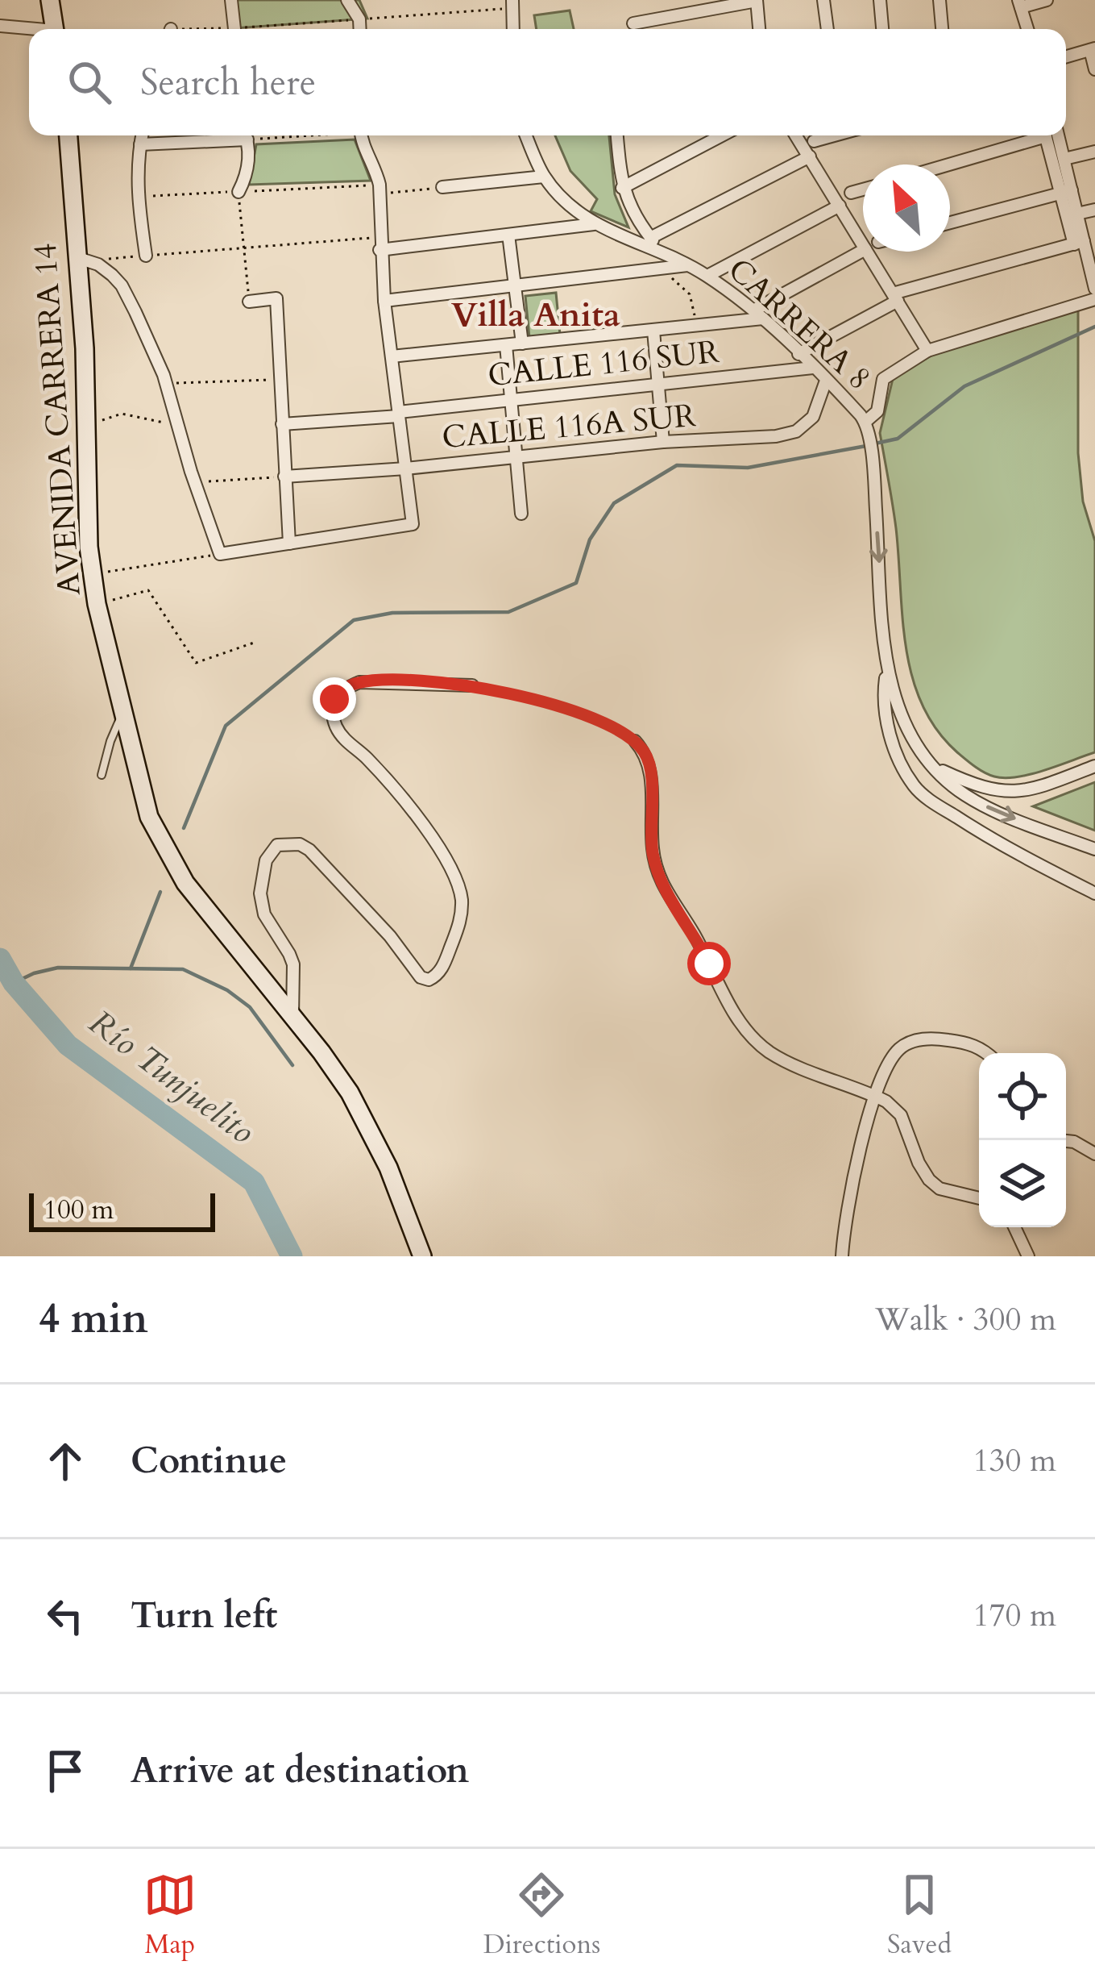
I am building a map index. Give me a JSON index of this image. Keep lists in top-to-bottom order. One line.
{"streets":{"main road":["AVENIDA CARRERA 14"],"street":["CARRERA 8","CALLE 116 SUR","CALLE 116A SUR"]},"crossings":[["CARRERA 8","CALLE 116 SUR"],["CARRERA 8","CALLE 116A SUR"]],"districts":["Villa Anita"],"water":["Río Tunjuelito"],"scale_bar":"100 m","north":"top left","page":{"search":"Search here","scale":"100 m","heading":["4 min","Walk · 300 m"],"list":[["Continue","130 m"],["Turn left","170 m"],"Arrive at destination"],"nav":["Map","Directions","Saved"]}}
